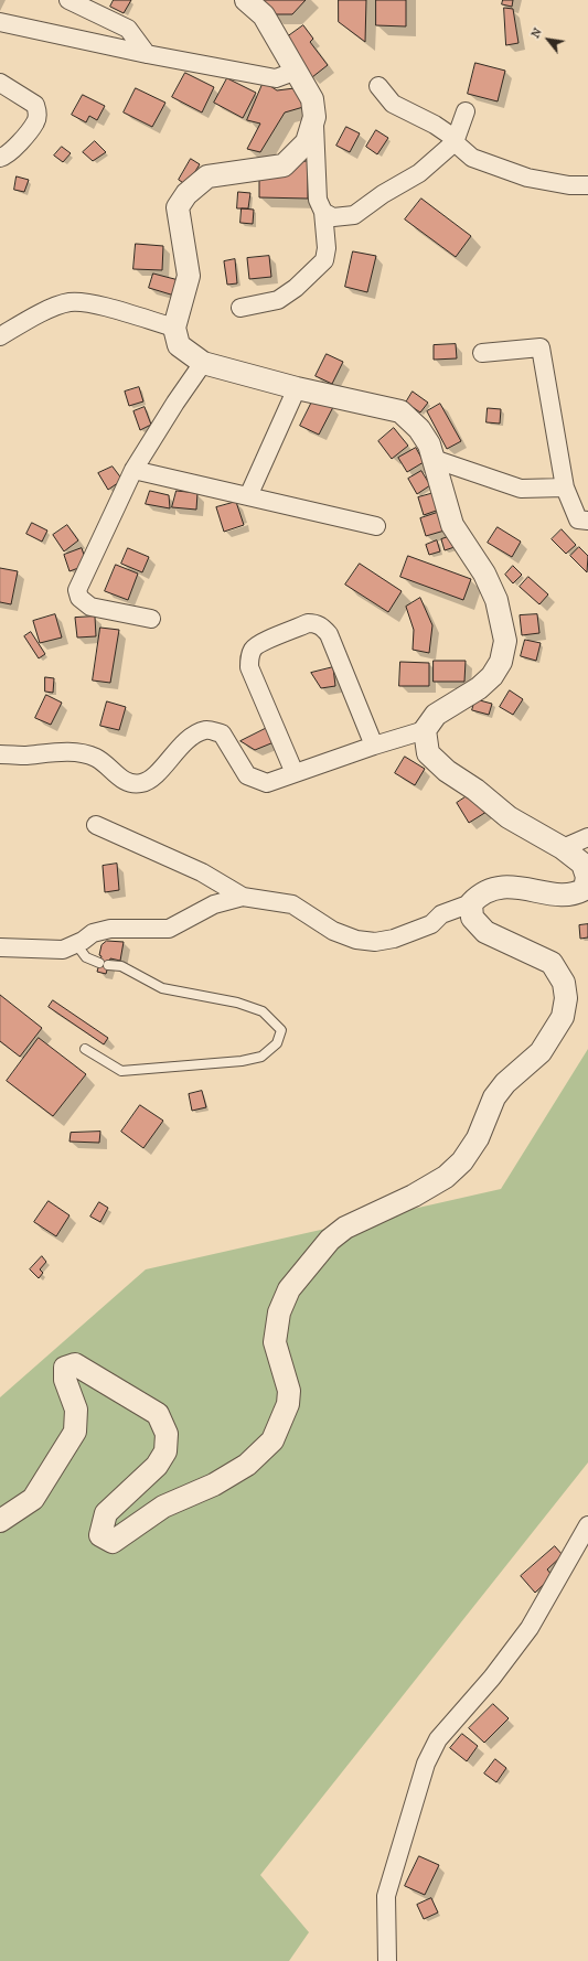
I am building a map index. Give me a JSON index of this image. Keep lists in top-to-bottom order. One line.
{"north":"top left"}
